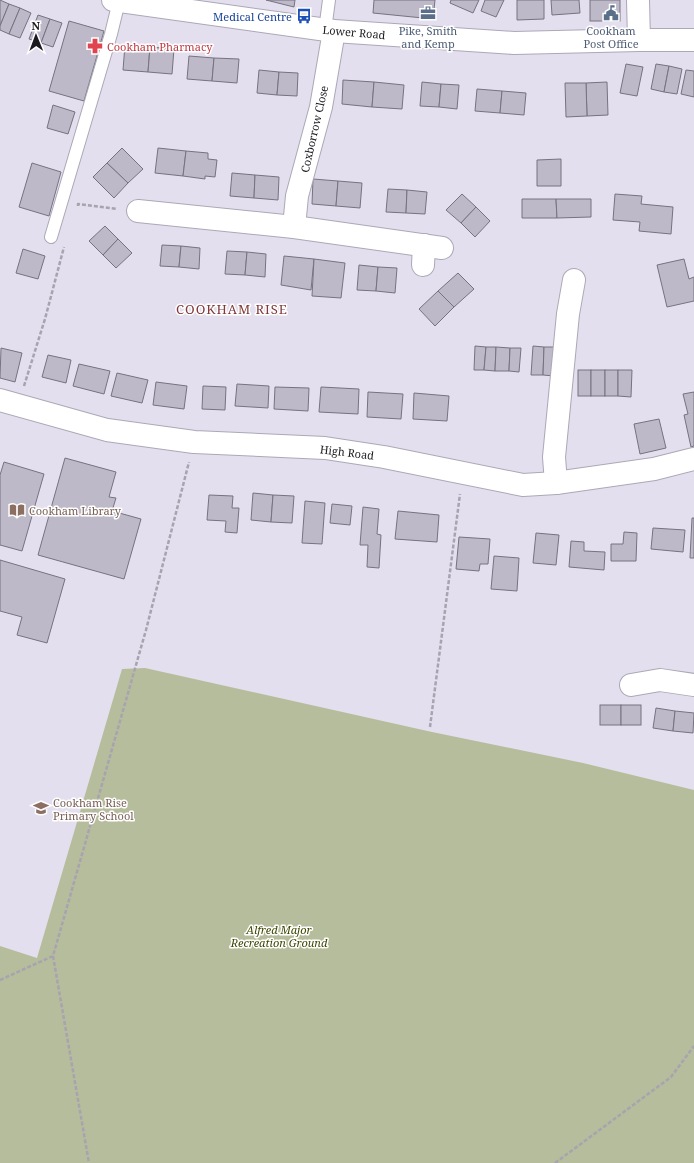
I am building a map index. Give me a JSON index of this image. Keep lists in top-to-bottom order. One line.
{"streets":{"street":["Lower Road","Coxborrow Close","High Road"]},"crossings":[["Lower Road","Coxborrow Close"]],"districts":["COOKHAM RISE"],"parks":["Alfred Major Recreation Ground"],"places":{"office":["Pike, Smith and Kemp"],"public building":["Cookham Post Office"],"bus stop":["Medical Centre"],"pharmacy":["Cookham Pharmacy"],"library":["Cookham Library"],"school or university":["Cookham Rise Primary School"]},"north":"top"}
